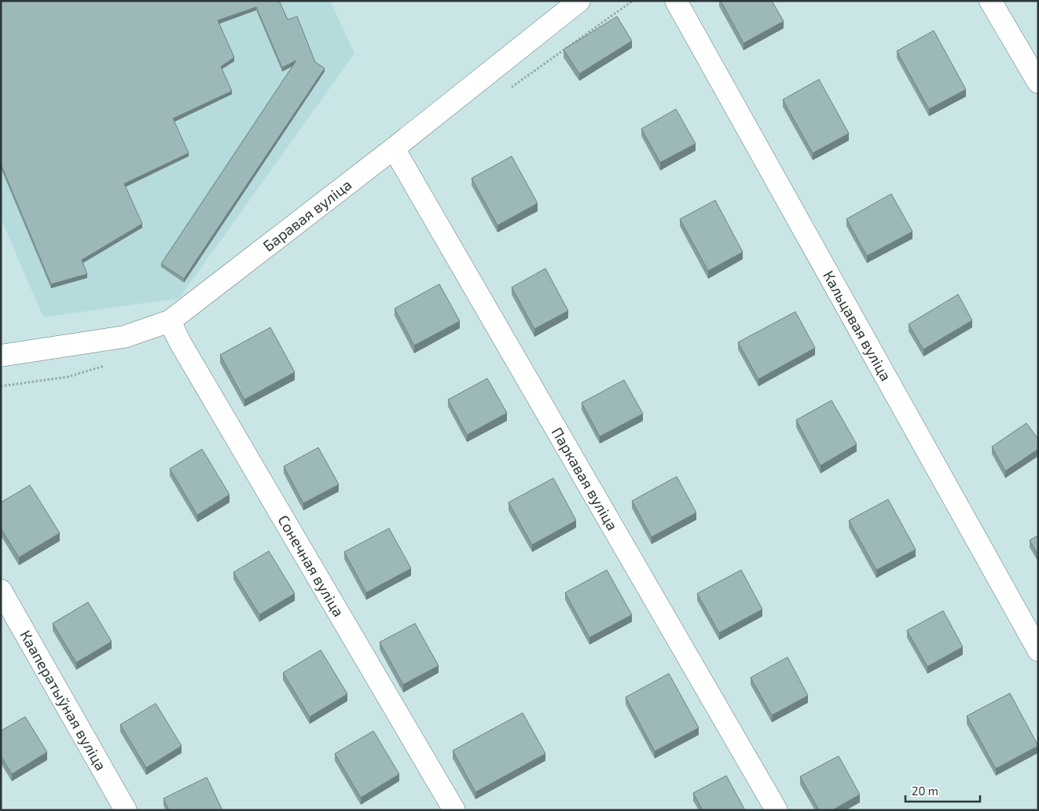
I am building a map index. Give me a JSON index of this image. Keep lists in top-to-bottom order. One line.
{"streets":{"street":["Баравая вуліца","Кальцавая вуліца","Паркавая вуліца","Сонечная вуліца","Кааператыўная вуліца"]},"crossings":[["Баравая вуліца","Паркавая вуліца"],["Баравая вуліца","Сонечная вуліца"]],"scale_bar":"20 m"}
